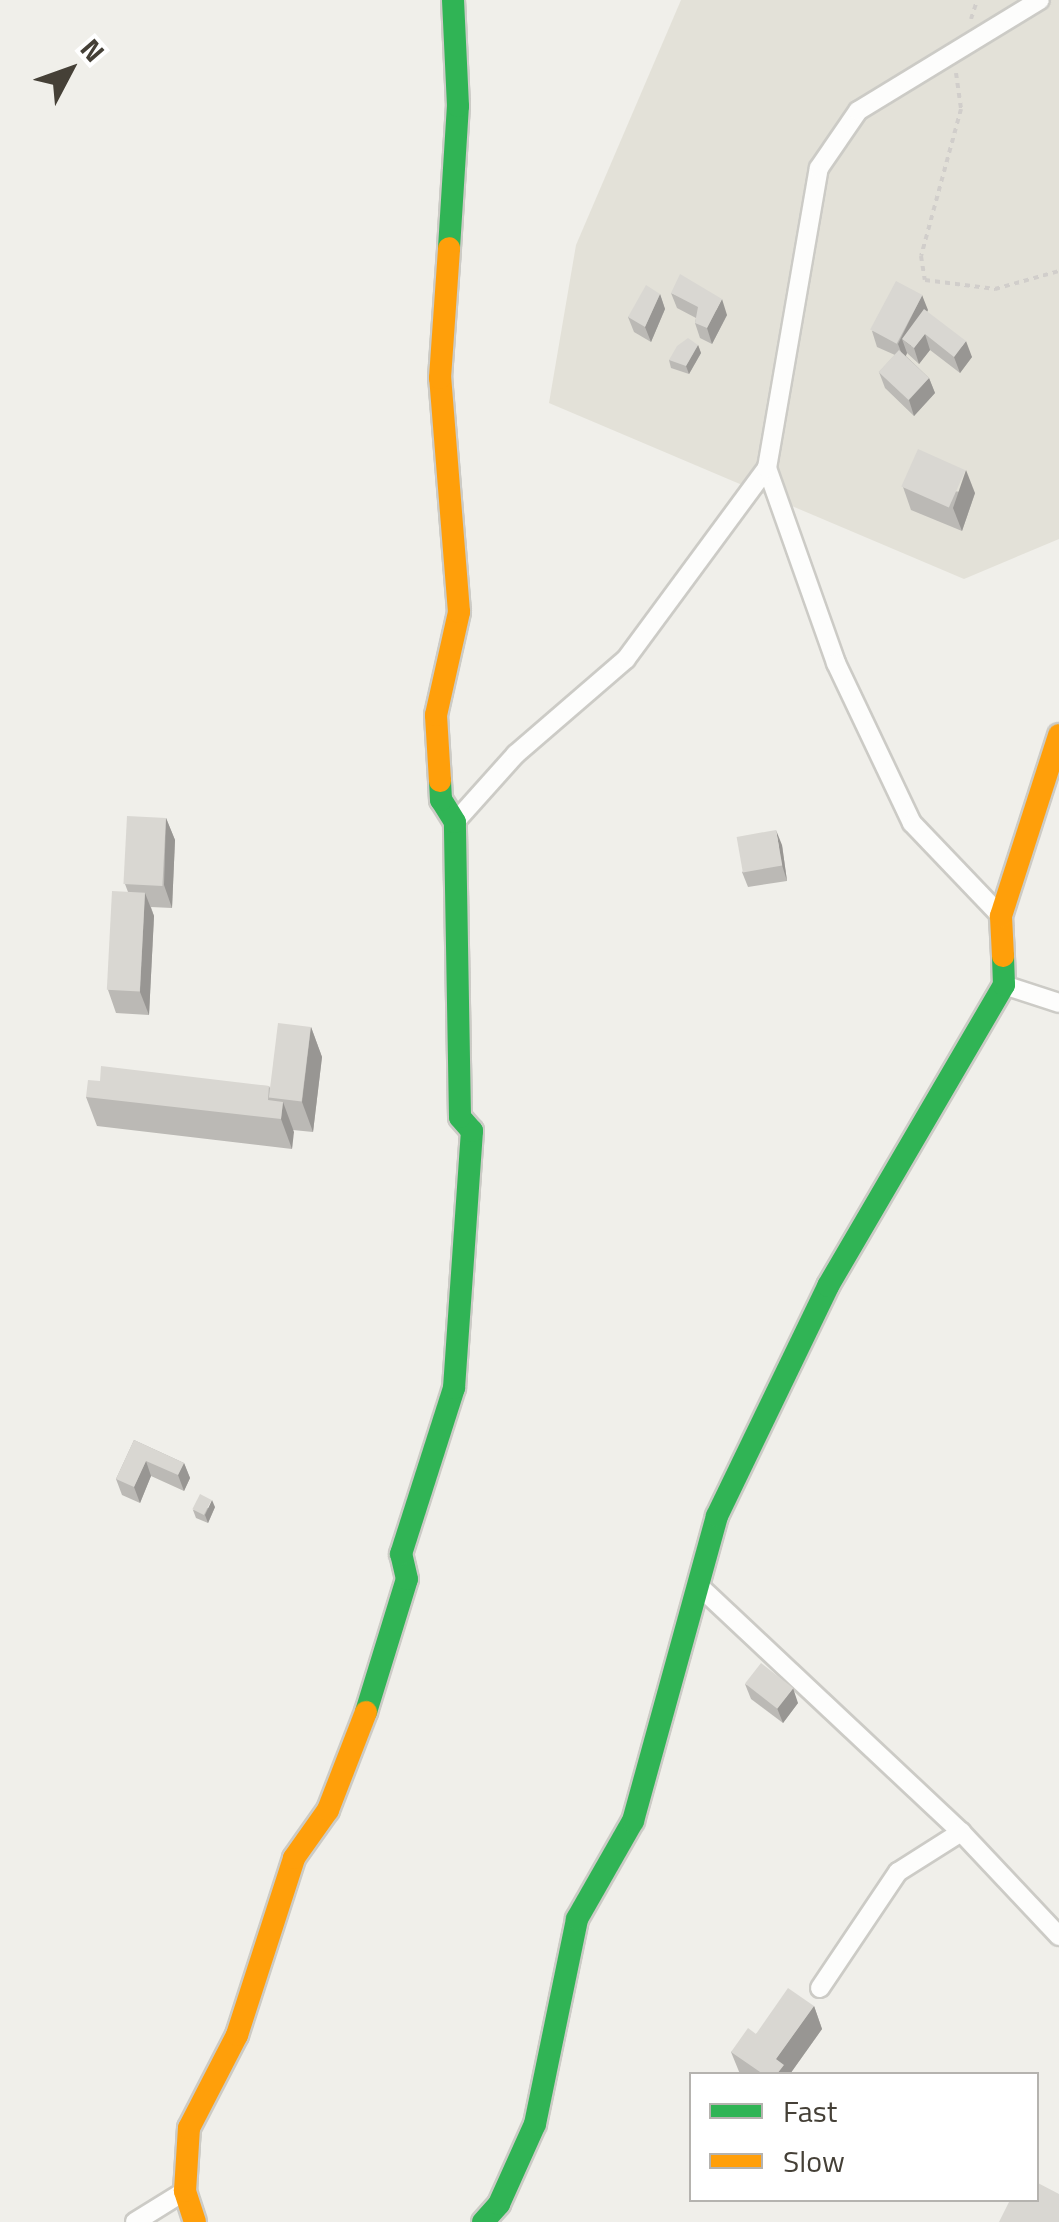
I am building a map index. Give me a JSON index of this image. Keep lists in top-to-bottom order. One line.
{"legend":["Fast","Slow"],"north":"top right"}
